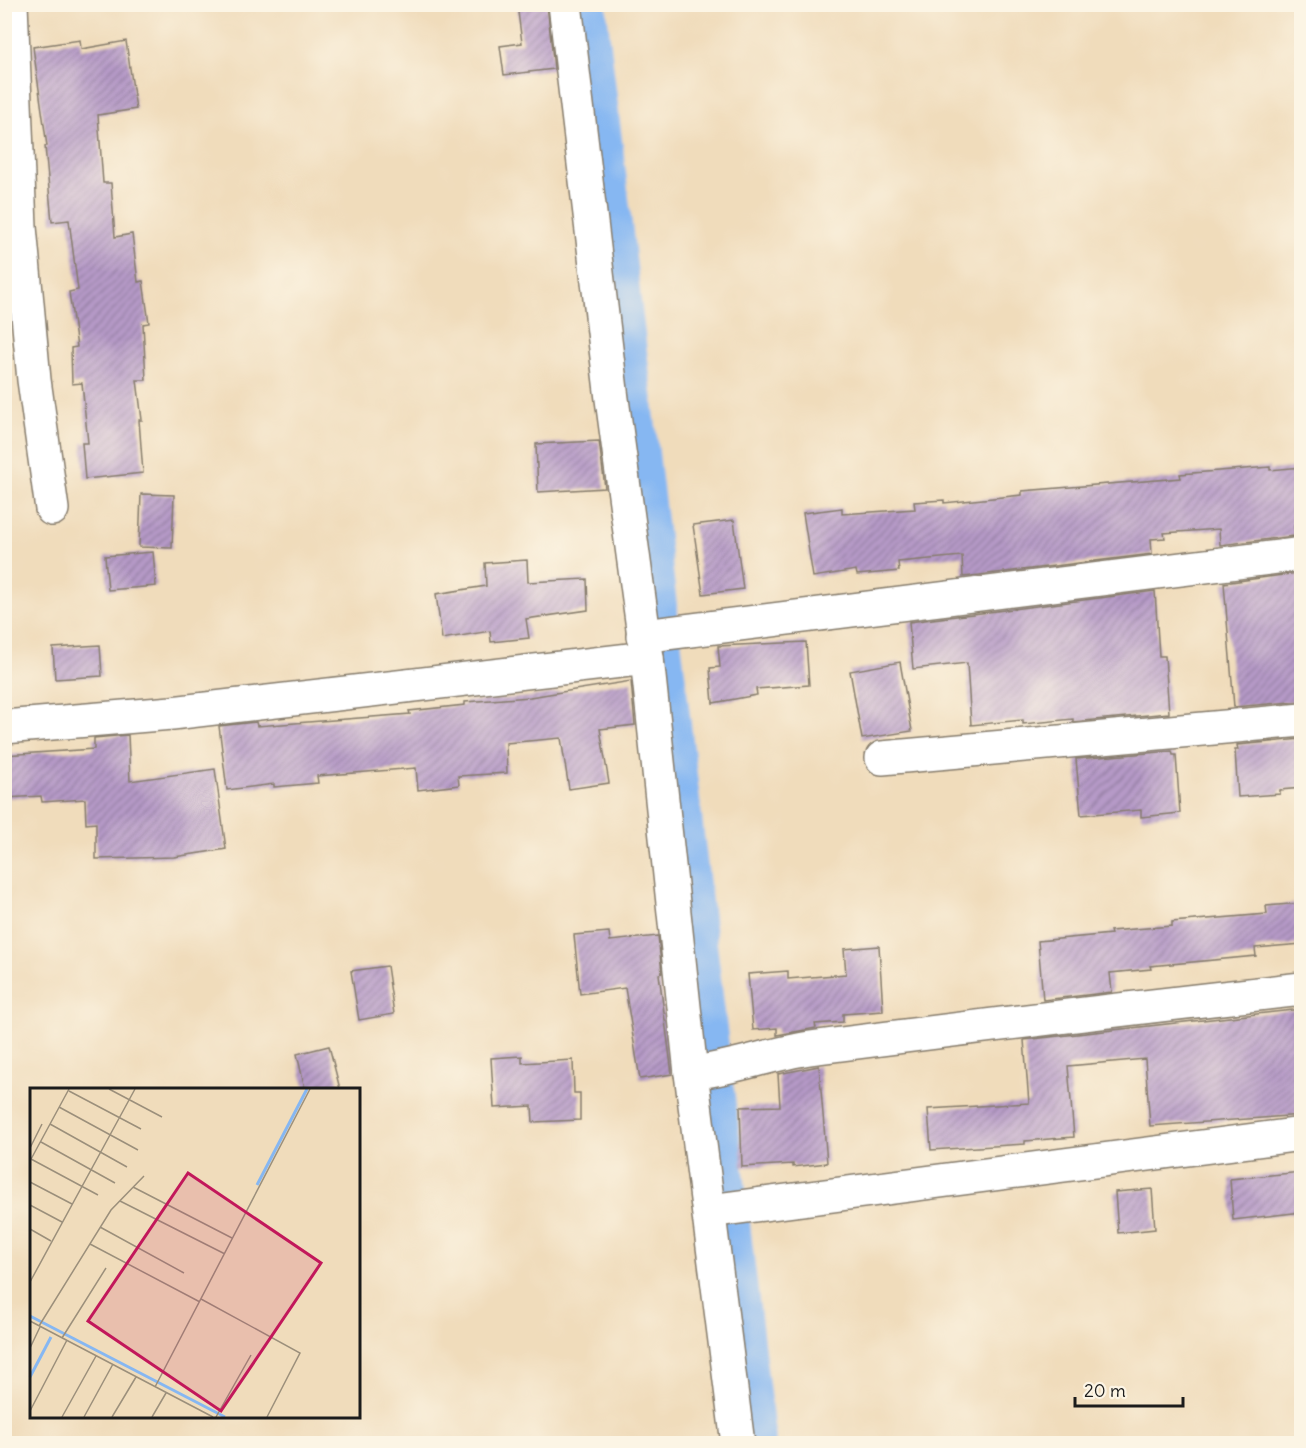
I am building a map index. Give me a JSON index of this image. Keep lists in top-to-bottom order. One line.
{"scale_bar":"20 m"}
